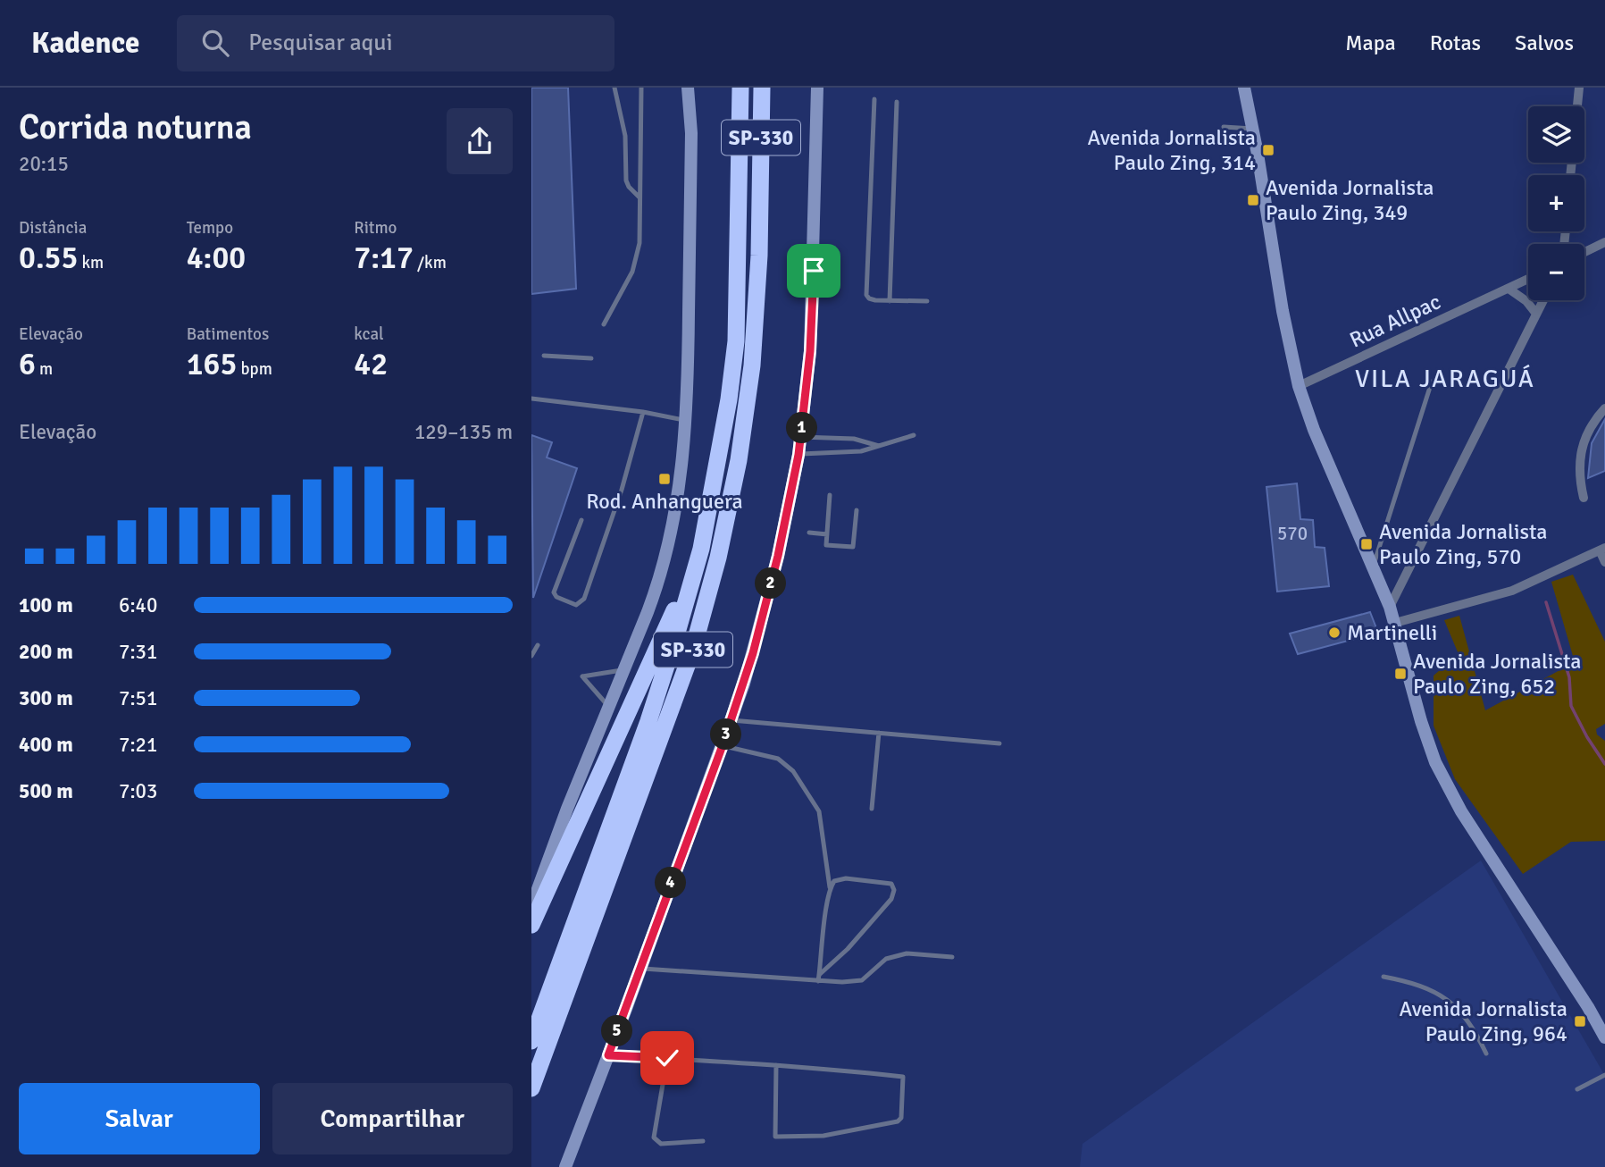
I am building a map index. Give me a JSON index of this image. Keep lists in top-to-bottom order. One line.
{"streets":{"highway":["SP-330"],"street":["Rua Allpac"]},"districts":["VILA JARAGUÁ"],"places":{"transit":["Avenida Jornalista Paulo Zing, 314","Avenida Jornalista Paulo Zing, 349","Rod. Anhanguera","Avenida Jornalista Paulo Zing, 570","Avenida Jornalista Paulo Zing, 652","Avenida Jornalista Paulo Zing, 964"],"other":["Martinelli"]},"house_numbers":["570"],"page":{"header":"Kadence","search":"Pesquisar aqui","nav":["Mapa","Rotas","Salvos"],"heading":["Corrida noturna","20:15"],"map_buttons":["+","−"],"stats":[["Distância","0.55 km"],["Tempo","4:00"],["Ritmo","7:17 /km"],["Elevação","6 m"],["Batimentos","165 bpm"],["kcal","42"]],"chart":["Elevação","129–135 m"],"pins":["1","2","3","4","5"],"list":[{"name":"100 m","note":"6:40"},{"name":"200 m","note":"7:31"},{"name":"300 m","note":"7:51"},{"name":"400 m","note":"7:21"},{"name":"500 m","note":"7:03"}],"buttons":["Salvar","Compartilhar"]}}
